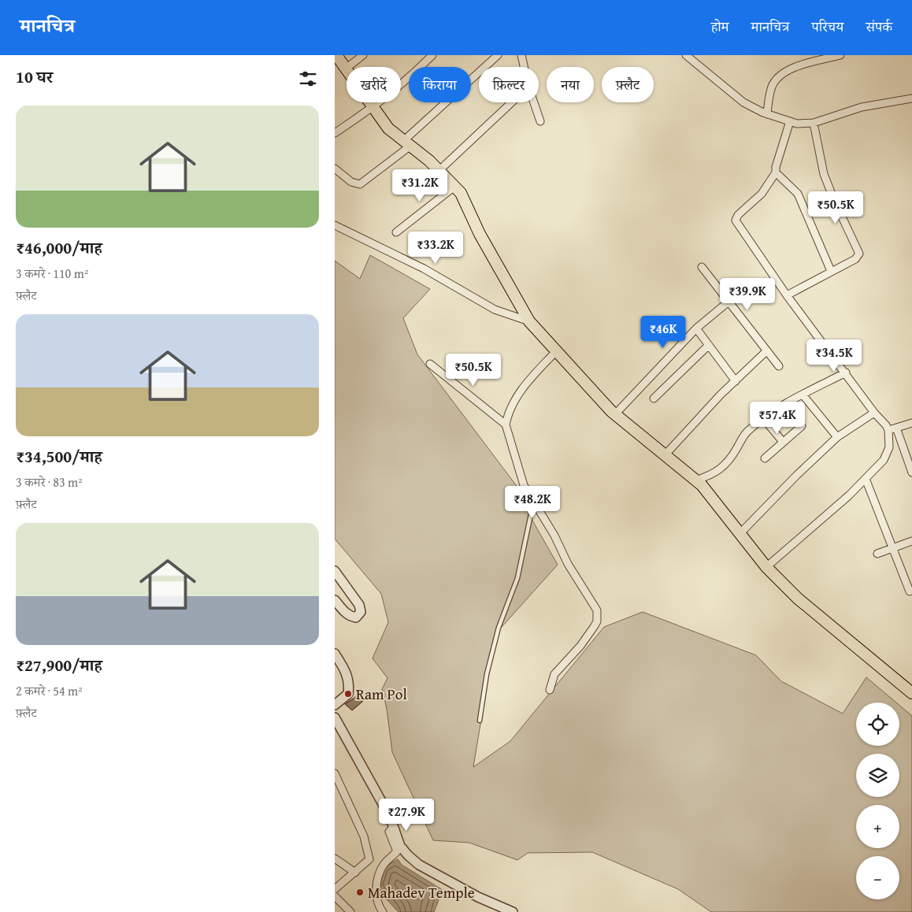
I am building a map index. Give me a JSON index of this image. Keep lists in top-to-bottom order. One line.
{"places":["Ram Pol","Mahadev Temple"],"page":{"header":"मानचित्र","nav":["होम","मानचित्र","परिचय","संपर्क"],"heading":"10 घर","chip":["खरीदें","किराया","फ़िल्टर","नया","फ़्लैट"],"list":[{"name":"₹46,000/माह","note":"3 कमरे · 110 m² · फ़्लैट"},{"name":"₹34,500/माह","note":"3 कमरे · 83 m² · फ़्लैट"},{"name":"₹27,900/माह","note":"2 कमरे · 54 m² · फ़्लैट"}],"price":["₹31.2K","₹50.5K","₹33.2K","₹39.9K","₹46K","₹34.5K","₹50.5K","₹57.4K","₹48.2K","₹27.9K"],"map_buttons":["+","−"]}}
